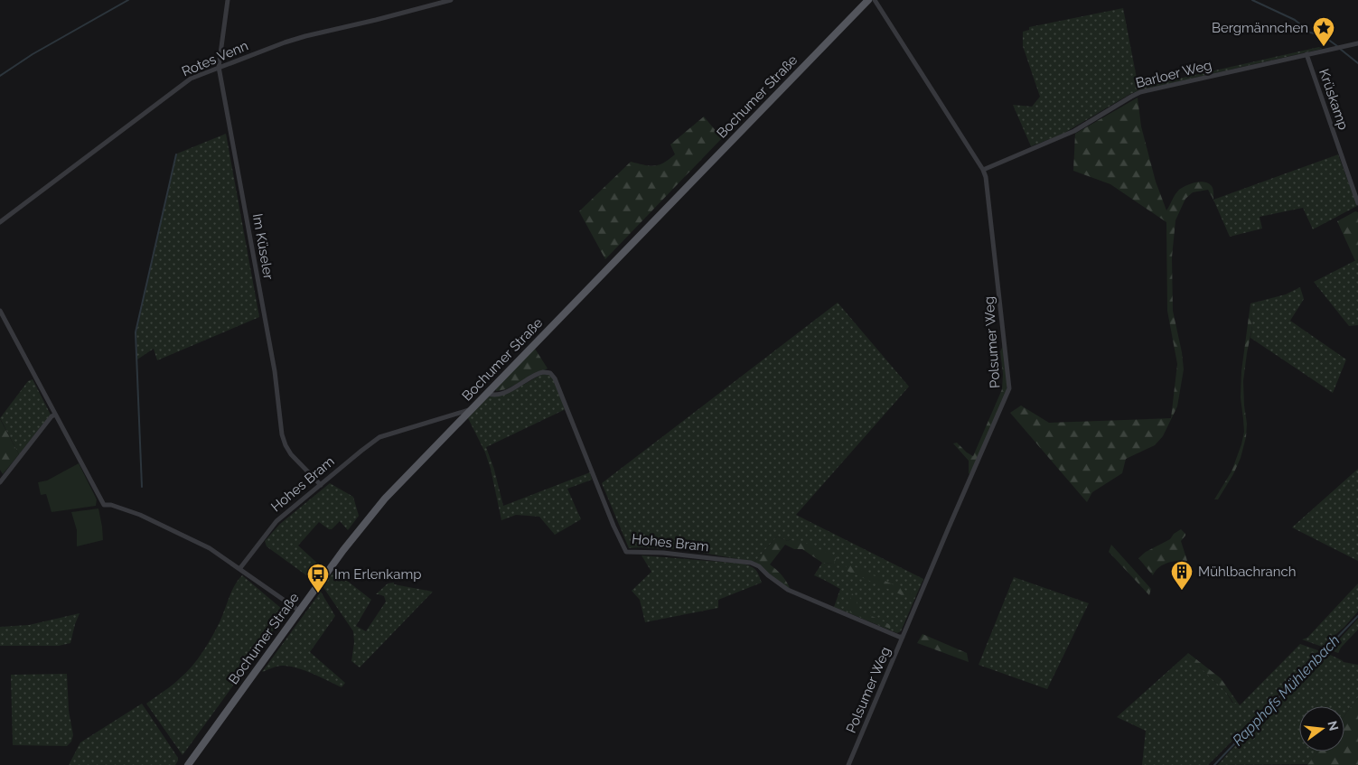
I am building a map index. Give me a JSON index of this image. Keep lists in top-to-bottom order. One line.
{"streets":{"main road":["Bochumer Straße"],"street":["Rotes Venn","Barloer Weg","Krüskamp","Im Küseler","Polsumer Weg","Hohes Bram"]},"crossings":[["Rotes Venn","Im Küseler"],["Barloer Weg","Krüskamp"],["Barloer Weg","Polsumer Weg"],["Bochumer Straße","Hohes Bram"],["Im Küseler","Hohes Bram"],["Polsumer Weg","Hohes Bram"]],"water":["Rapphofs Mühlenbach"],"places":{"place":["Bergmännchen"],"building":["Mühlbachranch"],"bus stop":["Im Erlenkamp"]},"north":"right"}
